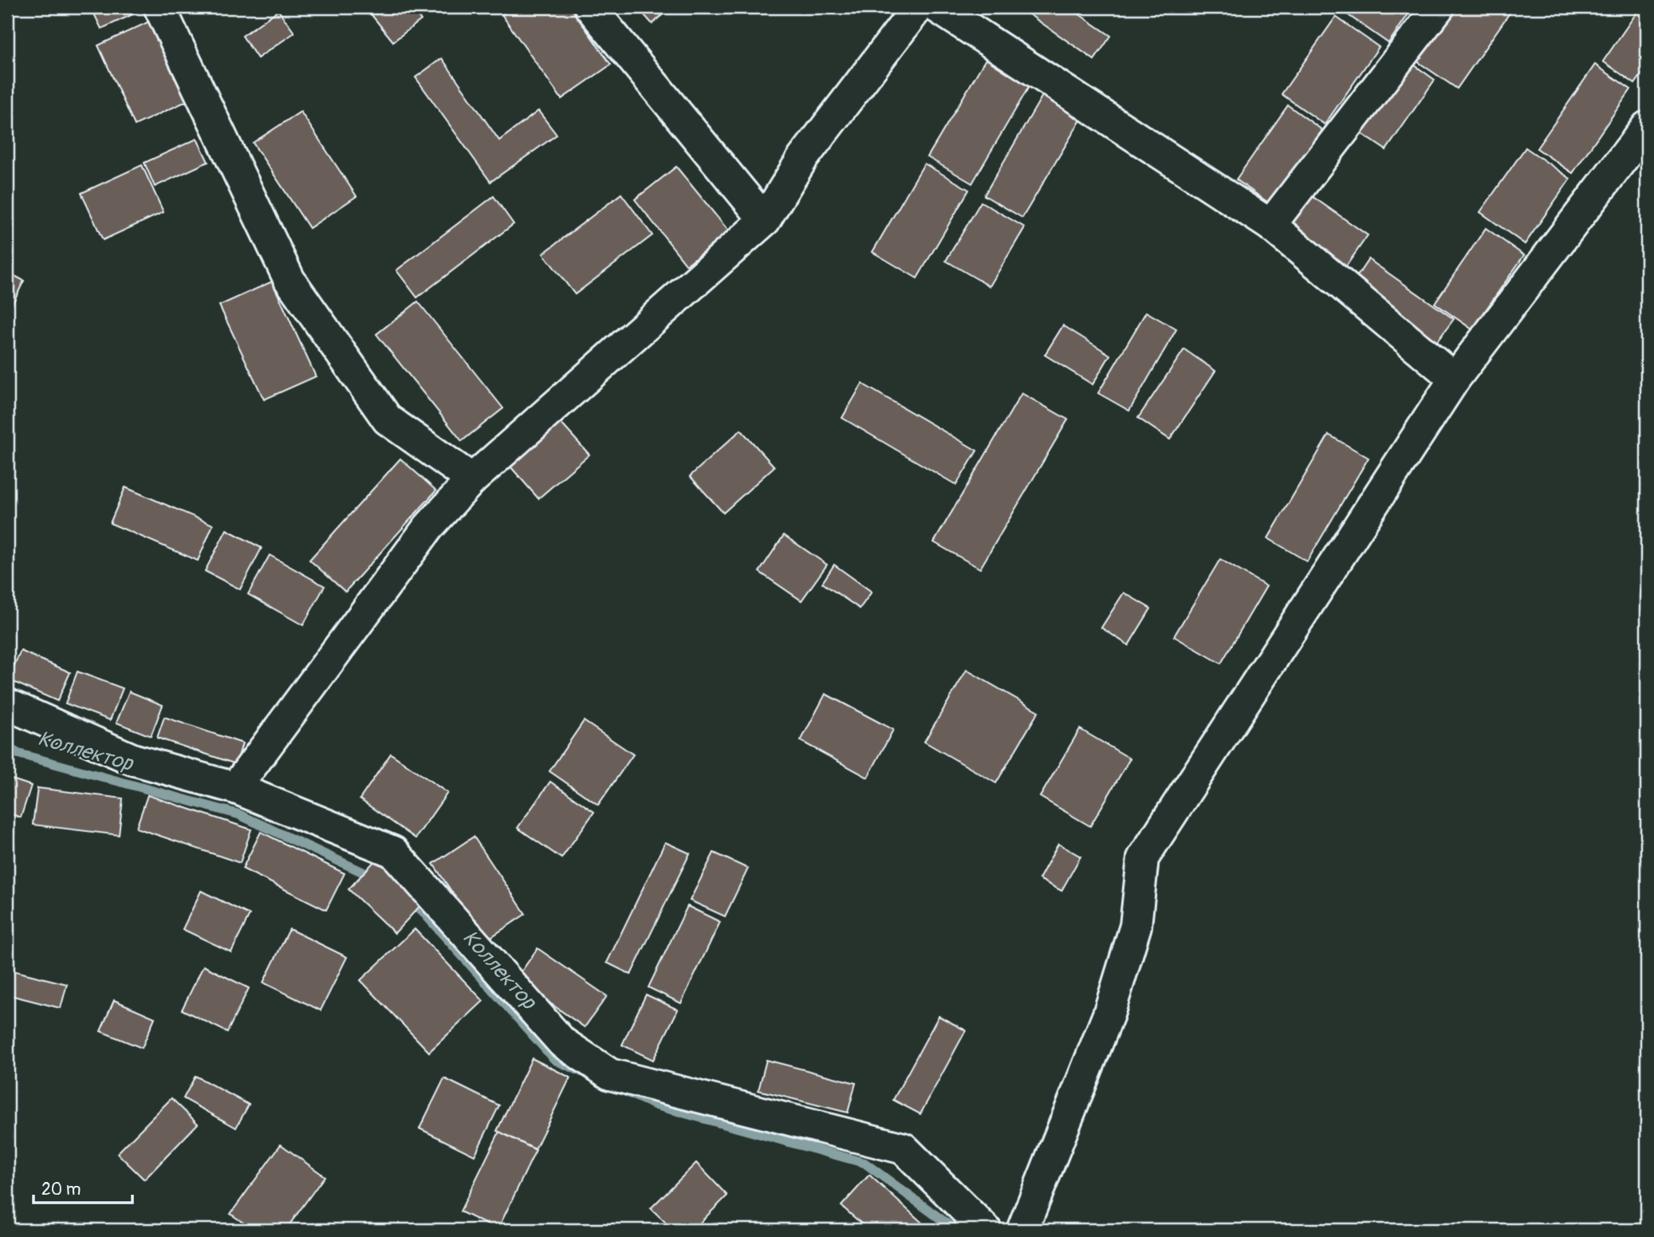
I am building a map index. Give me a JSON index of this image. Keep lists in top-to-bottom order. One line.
{"water":["Коллектор"],"scale_bar":"20 m"}
